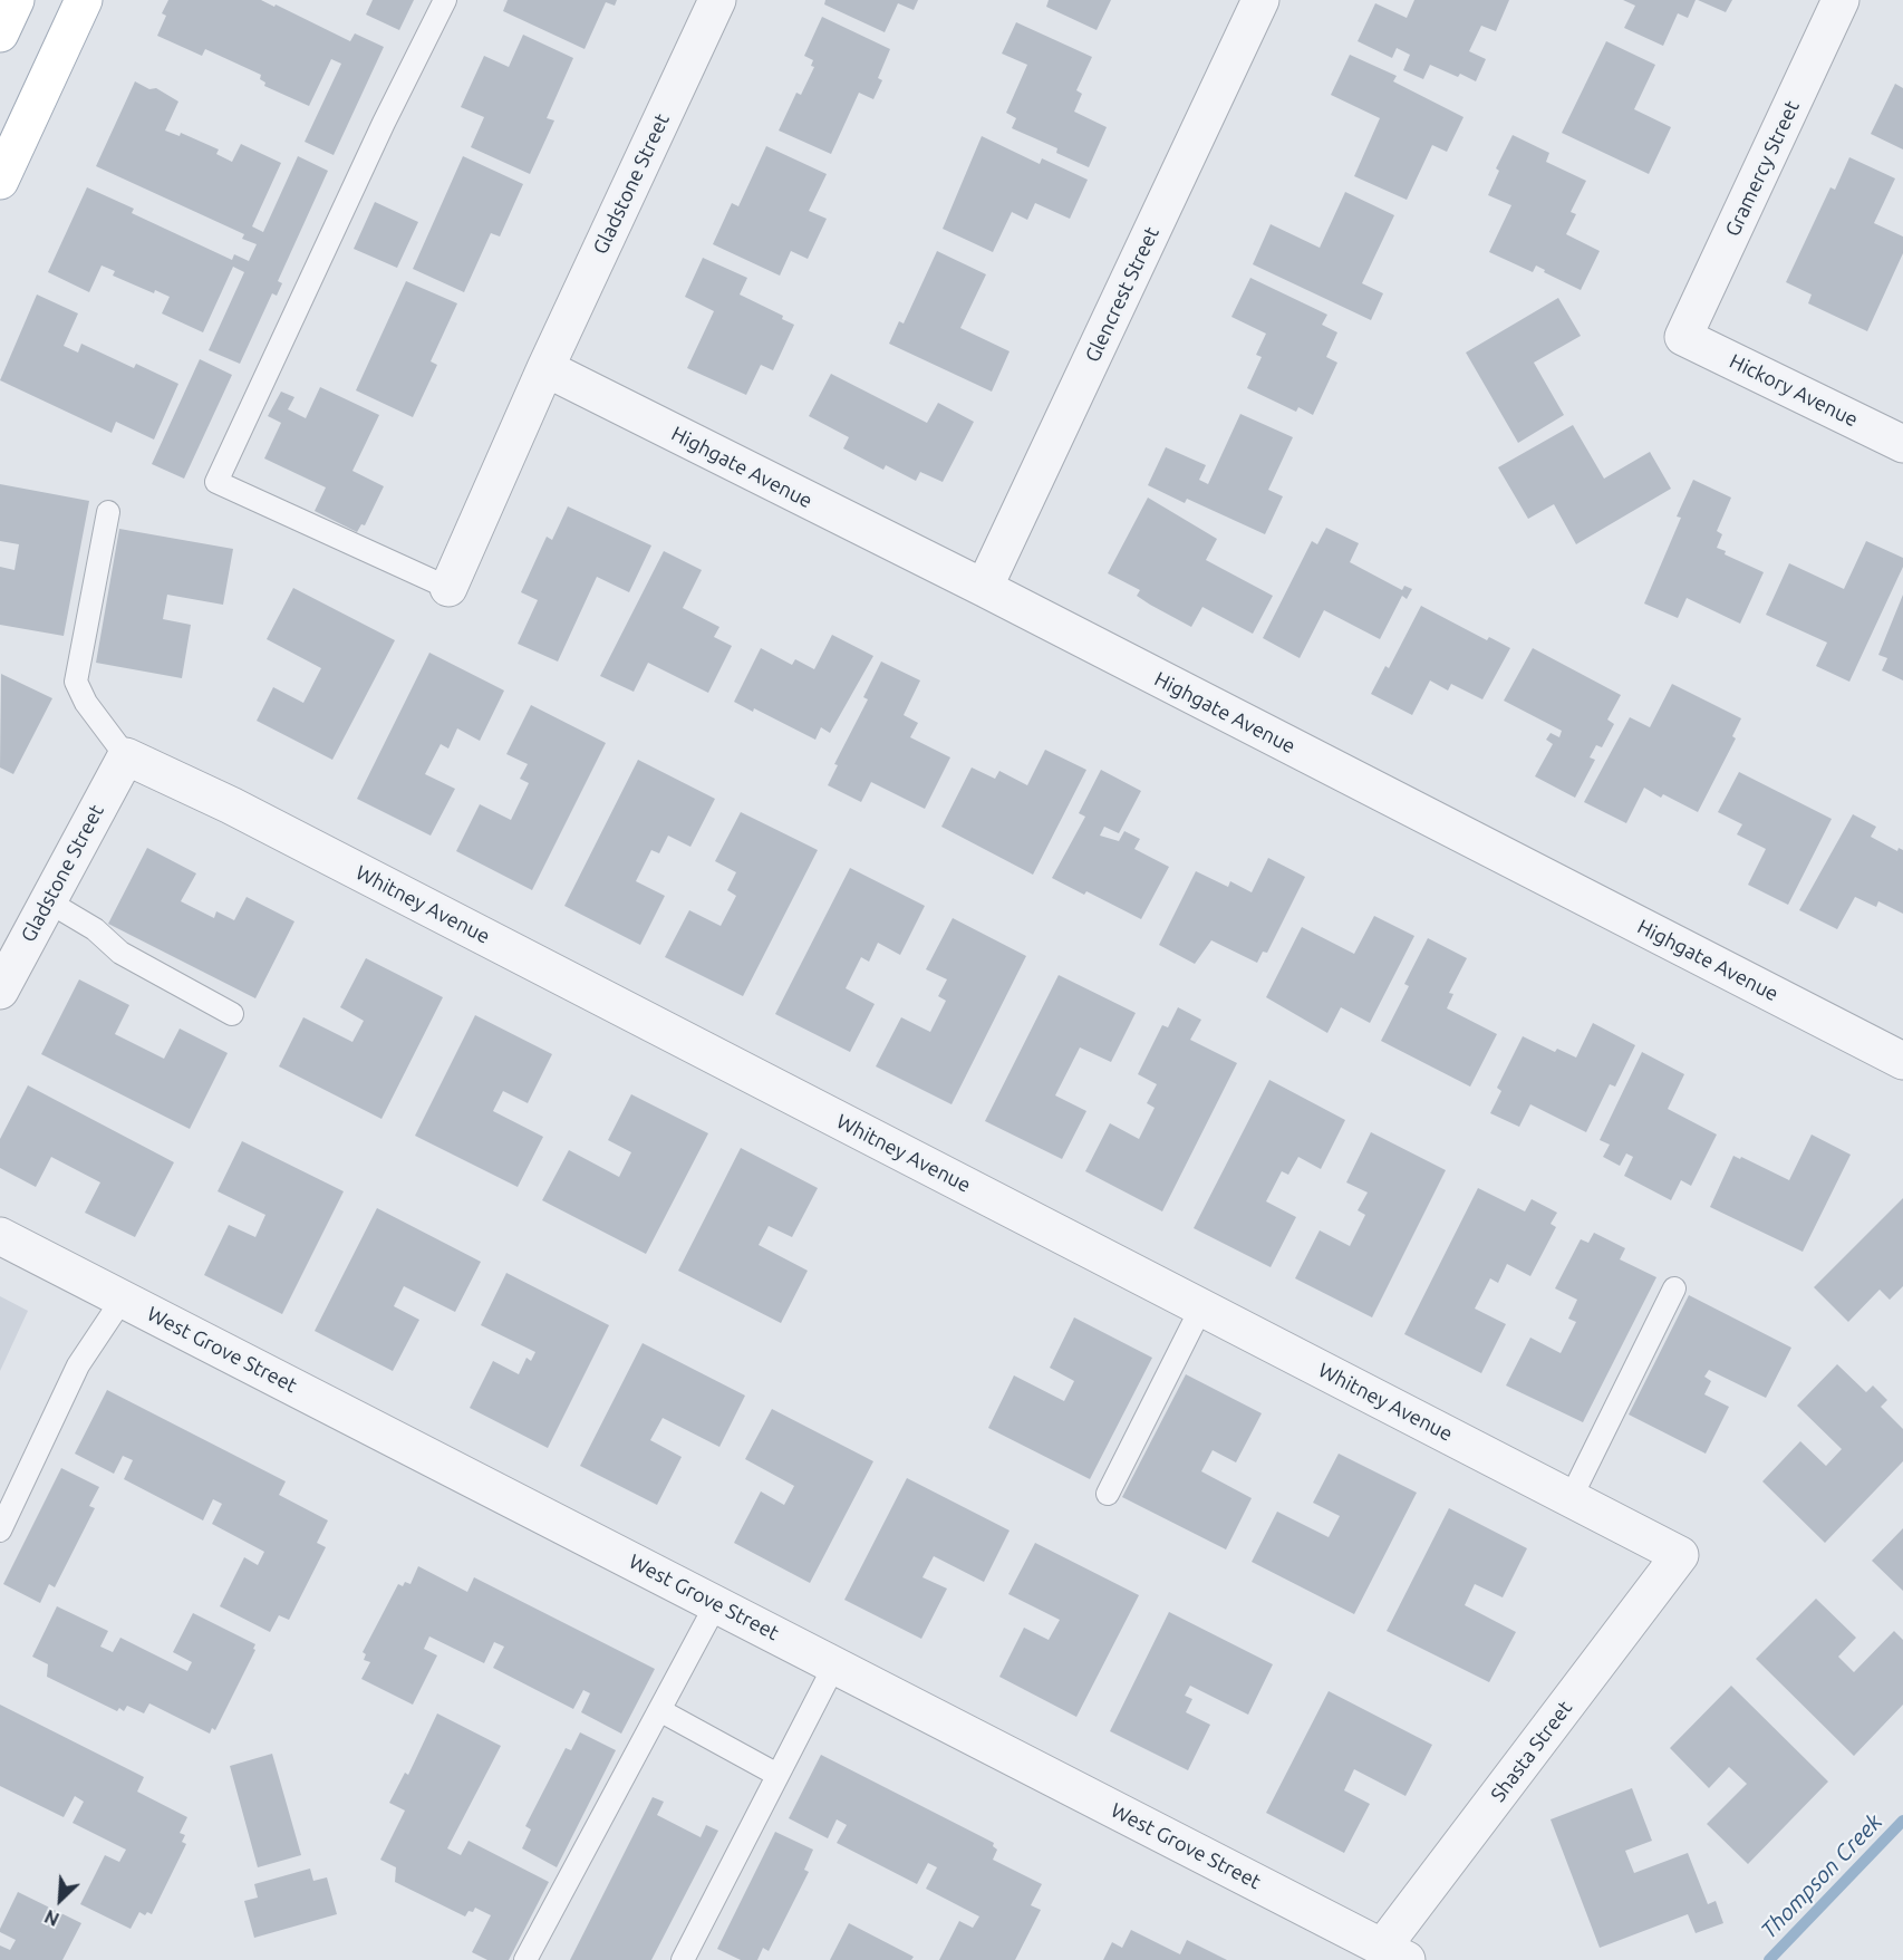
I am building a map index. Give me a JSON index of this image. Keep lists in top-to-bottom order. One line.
{"streets":{"street":["Gramercy Street","Gladstone Street","Glencrest Street","Hickory Avenue","Highgate Avenue","Whitney Avenue","West Grove Street","Shasta Street"]},"crossings":[["Gramercy Street","Hickory Avenue"],["Gladstone Street","Highgate Avenue"],["Gladstone Street","Whitney Avenue"],["Glencrest Street","Highgate Avenue"],["Whitney Avenue","Shasta Street"],["West Grove Street","Shasta Street"]],"water":["Thompson Creek"],"north":"bottom left"}
